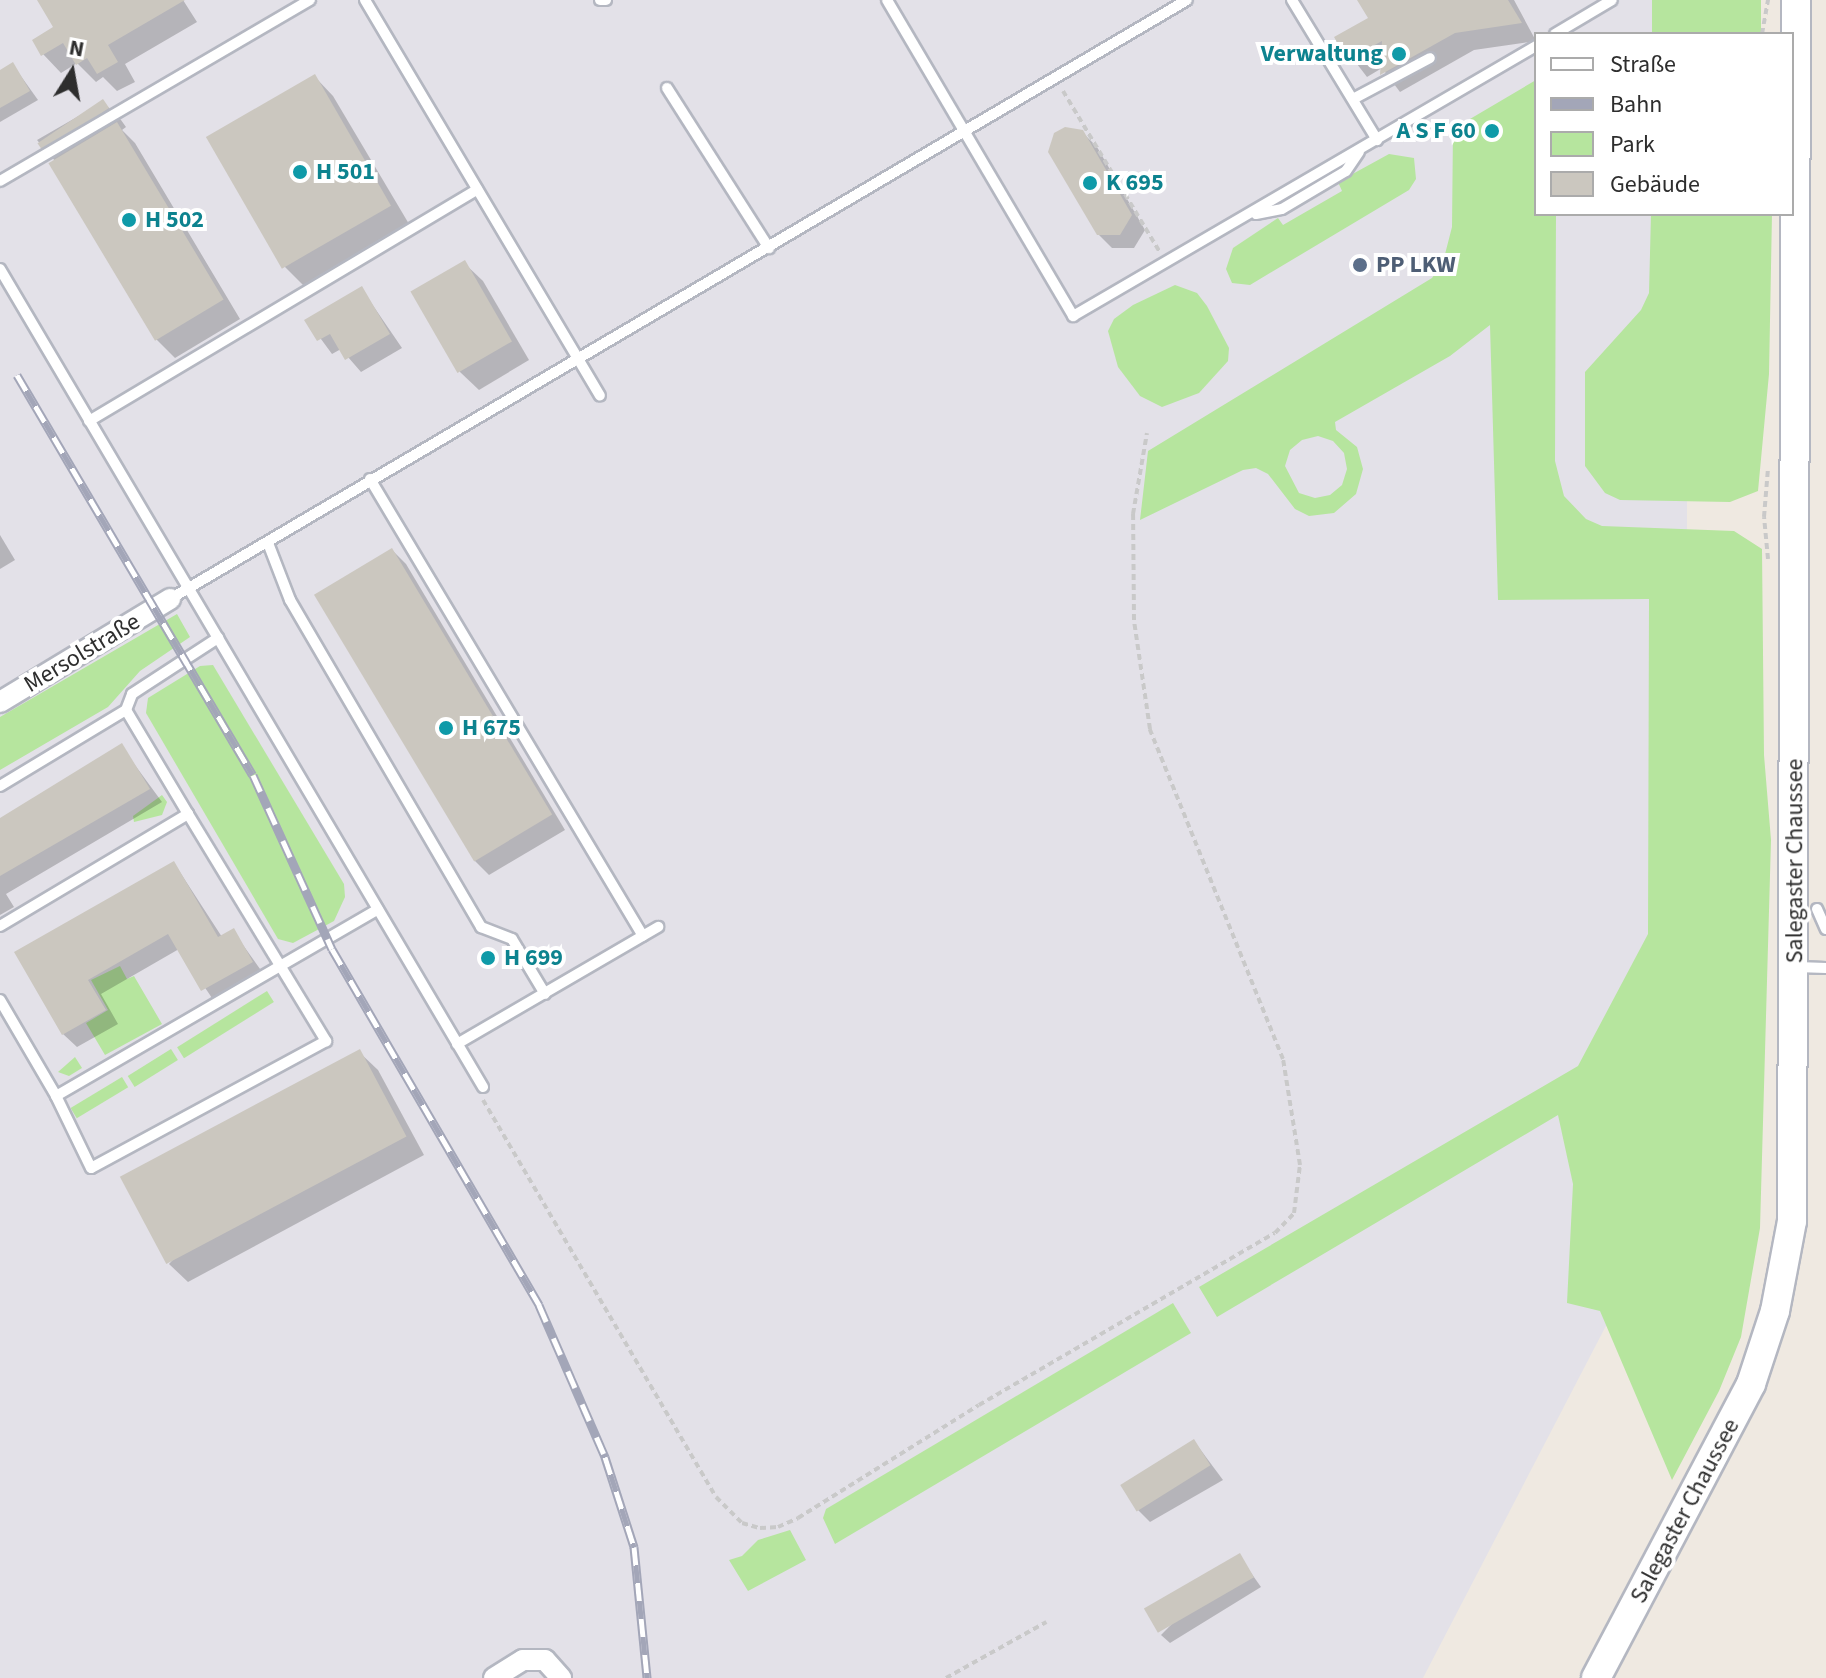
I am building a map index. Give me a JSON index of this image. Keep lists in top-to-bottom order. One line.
{"streets":{"main road":["Salegaster Chaussee"],"street":["Mersolstraße"]},"places":["Verwaltung","A S F 60","H 501","K 695","H 502","PP LKW","H 675","H 699"],"legend":["Straße","Bahn","Park","Gebäude"],"north":"top"}
